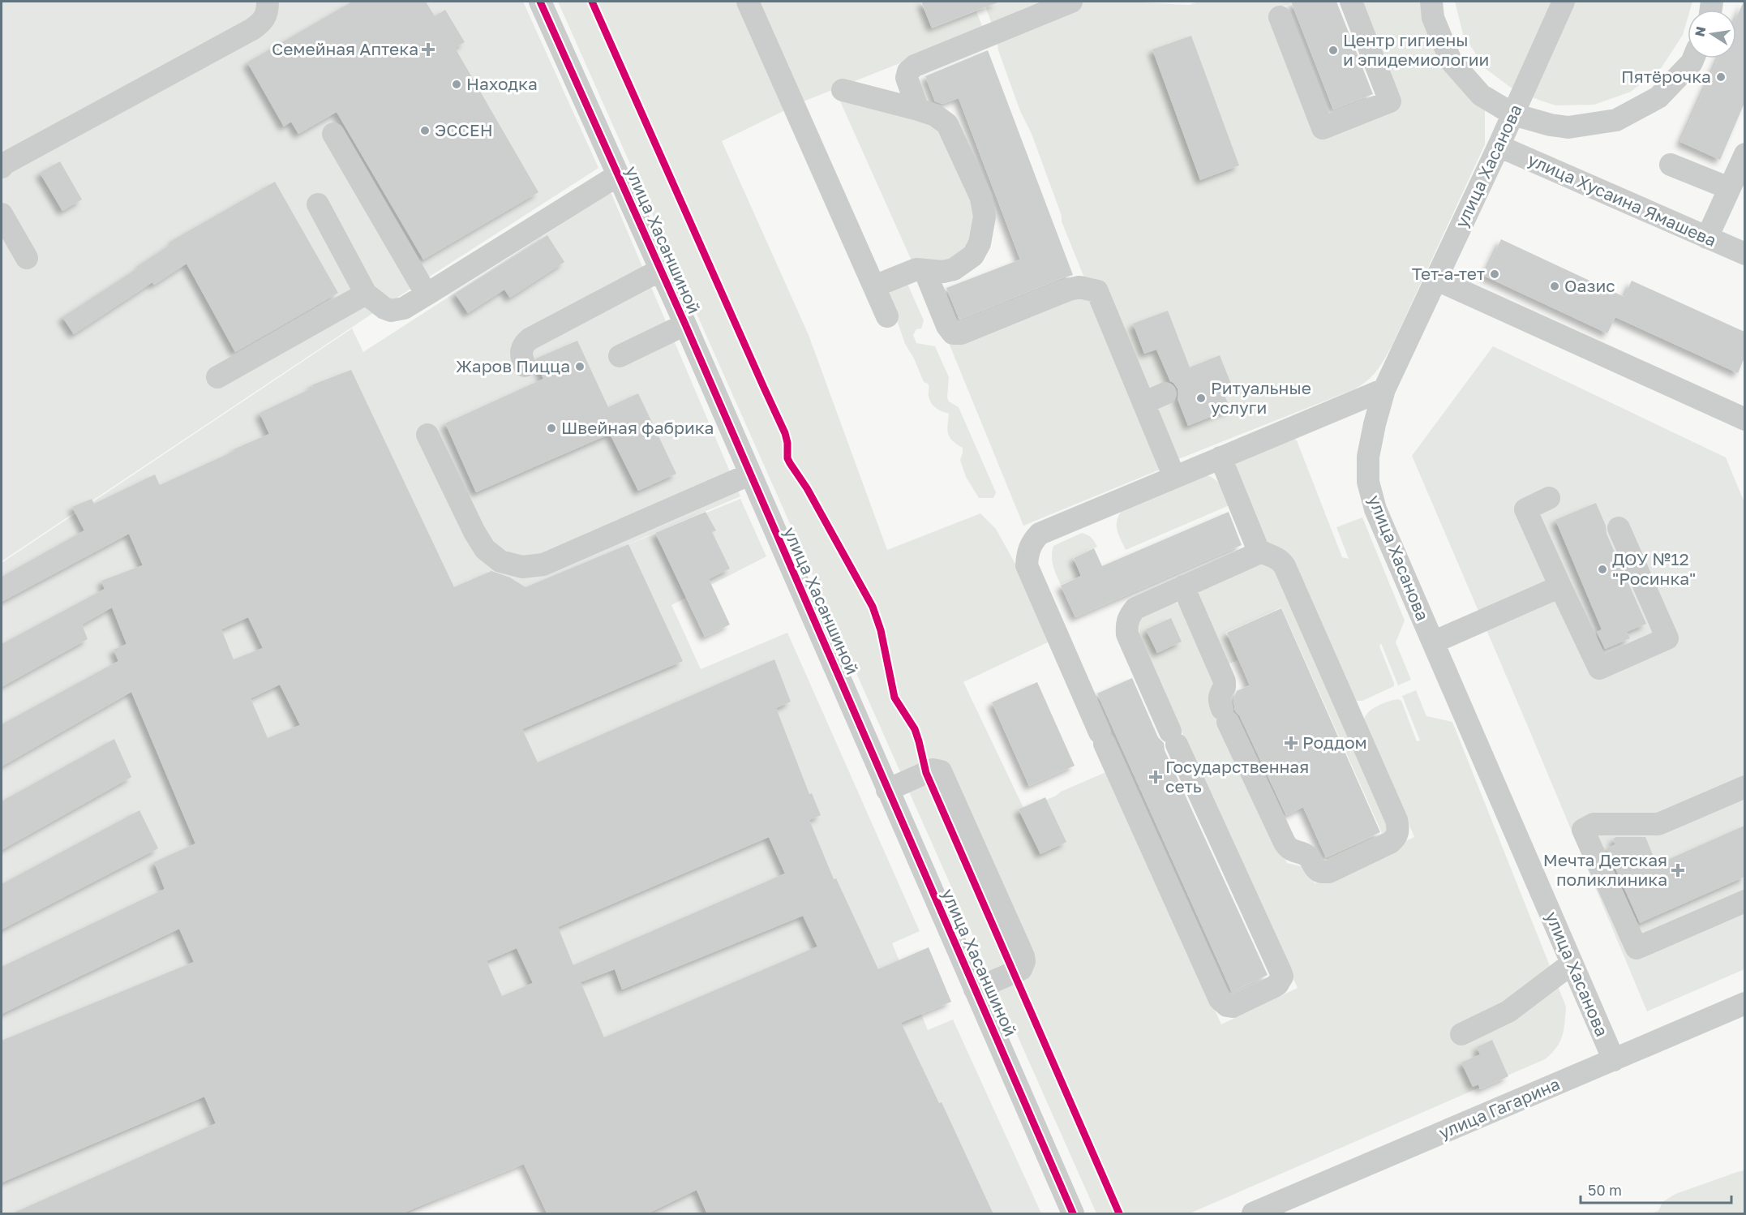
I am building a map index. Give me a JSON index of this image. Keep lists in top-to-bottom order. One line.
{"streets":{"street":["улица Хасанова","улица Хусаина Ямашева","улица Хасаншиной","улица Гагарина"]},"crossings":[["улица Хасанова","улица Хусаина Ямашева"],["улица Хасанова","улица Гагарина"]],"places":{"health":["Семейная Аптека","Роддом","Государственная сеть","Мечта Детская поликлиника"],"other":["Центр гигиены и эпидемиологии","Пятёрочка","Находка","ЭССЕН","Тет-а-тет","Оазис","Жаров Пицца","Ритуальные услуги","Швейная фабрика","ДОУ №12 \"Росинка\""]},"scale_bar":"50 m","north":"left"}
